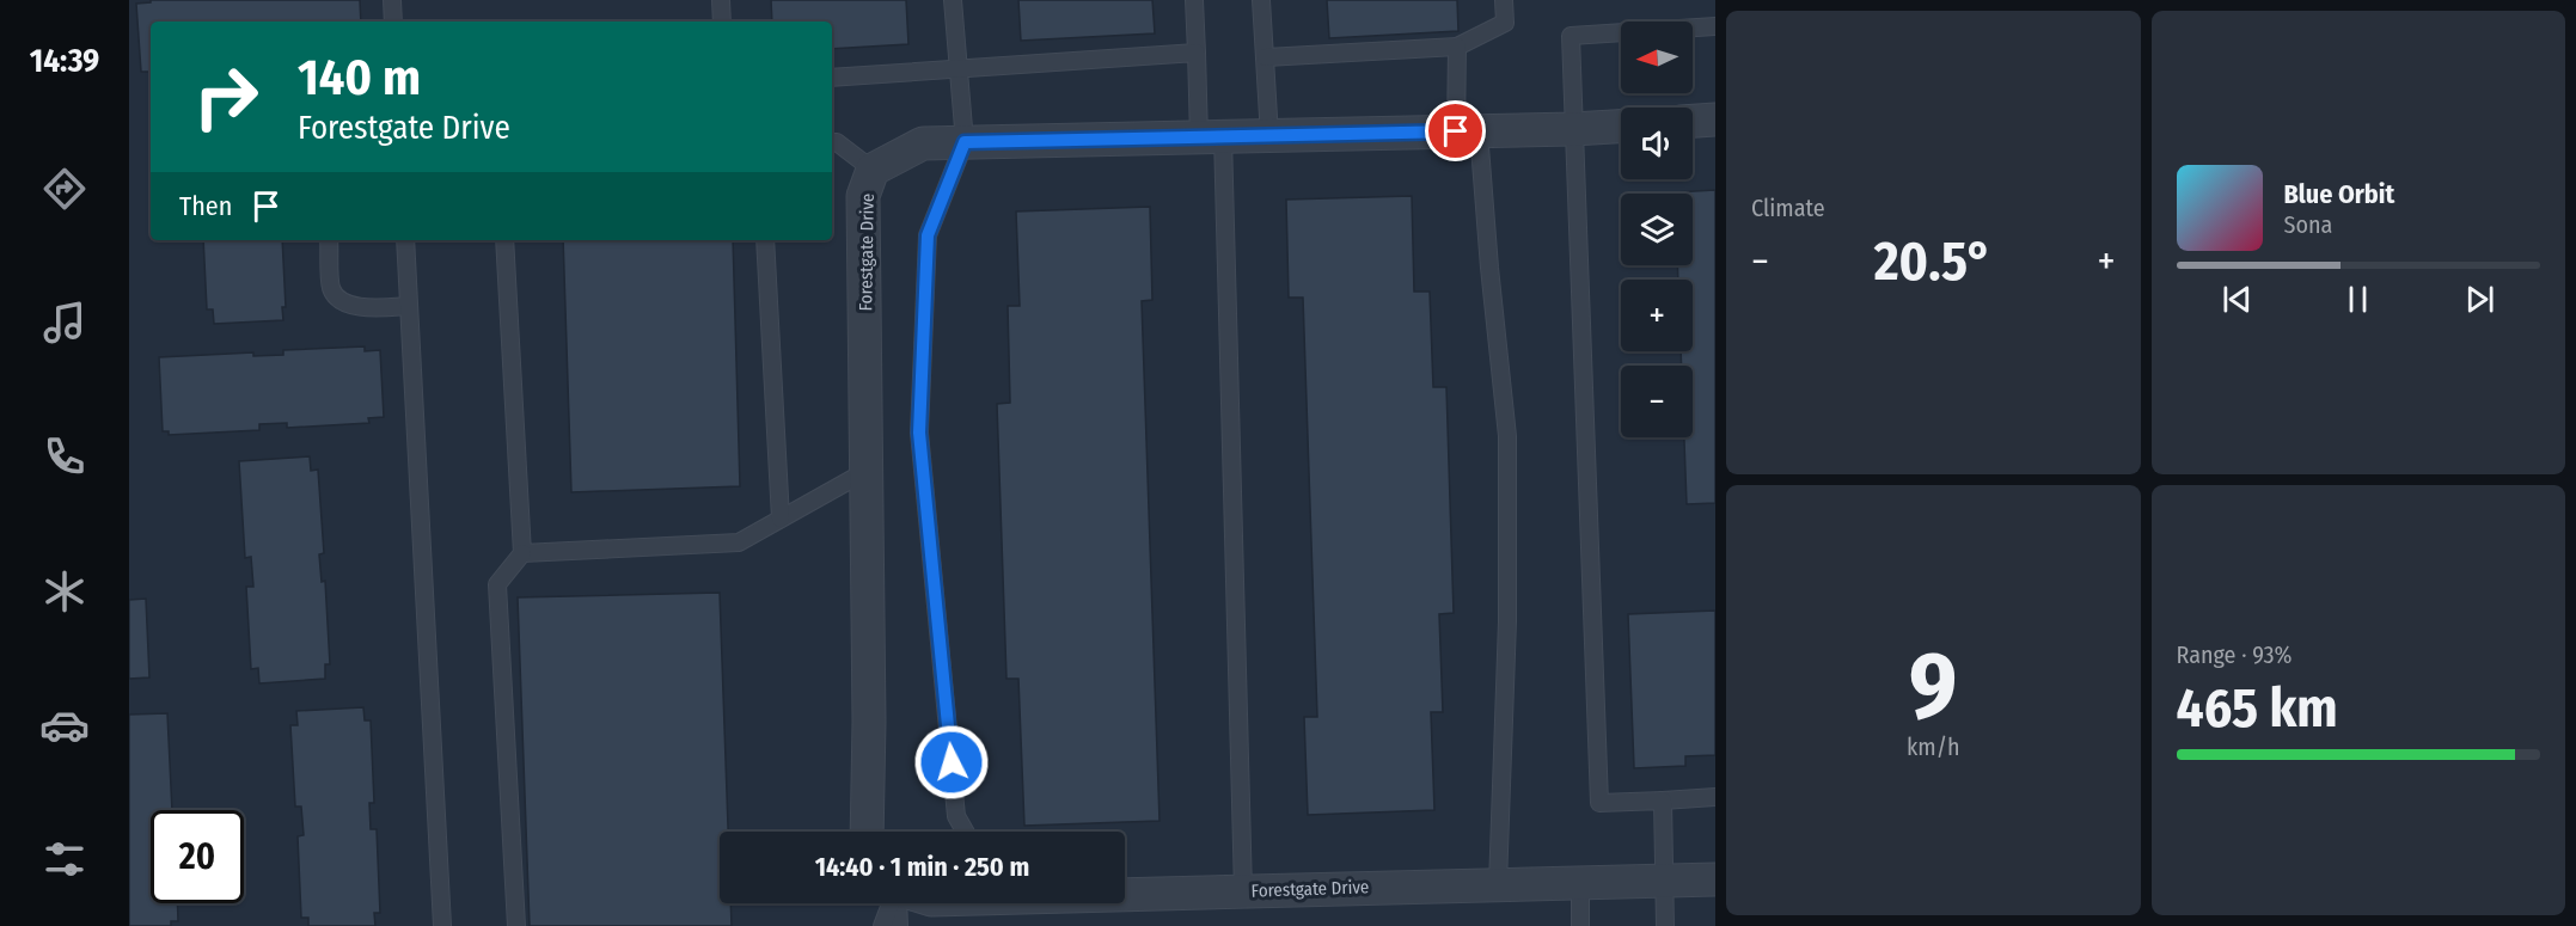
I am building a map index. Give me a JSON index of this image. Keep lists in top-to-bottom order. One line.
{"streets":{"street":["Forestgate Drive"]},"north":"left","page":{"tabs":"14:39","tile":["Climate",["9","km/h"],["Range · 93%","465 km"]],"map_buttons":["+","−"],"turn":["140 m","Forestgate Drive"],"song":["Blue Orbit","Sona"],"then":"Then","heat":["−","20.5°","+"],"limit":"20","trip":"14:40 · 1 min · 250 m"}}
